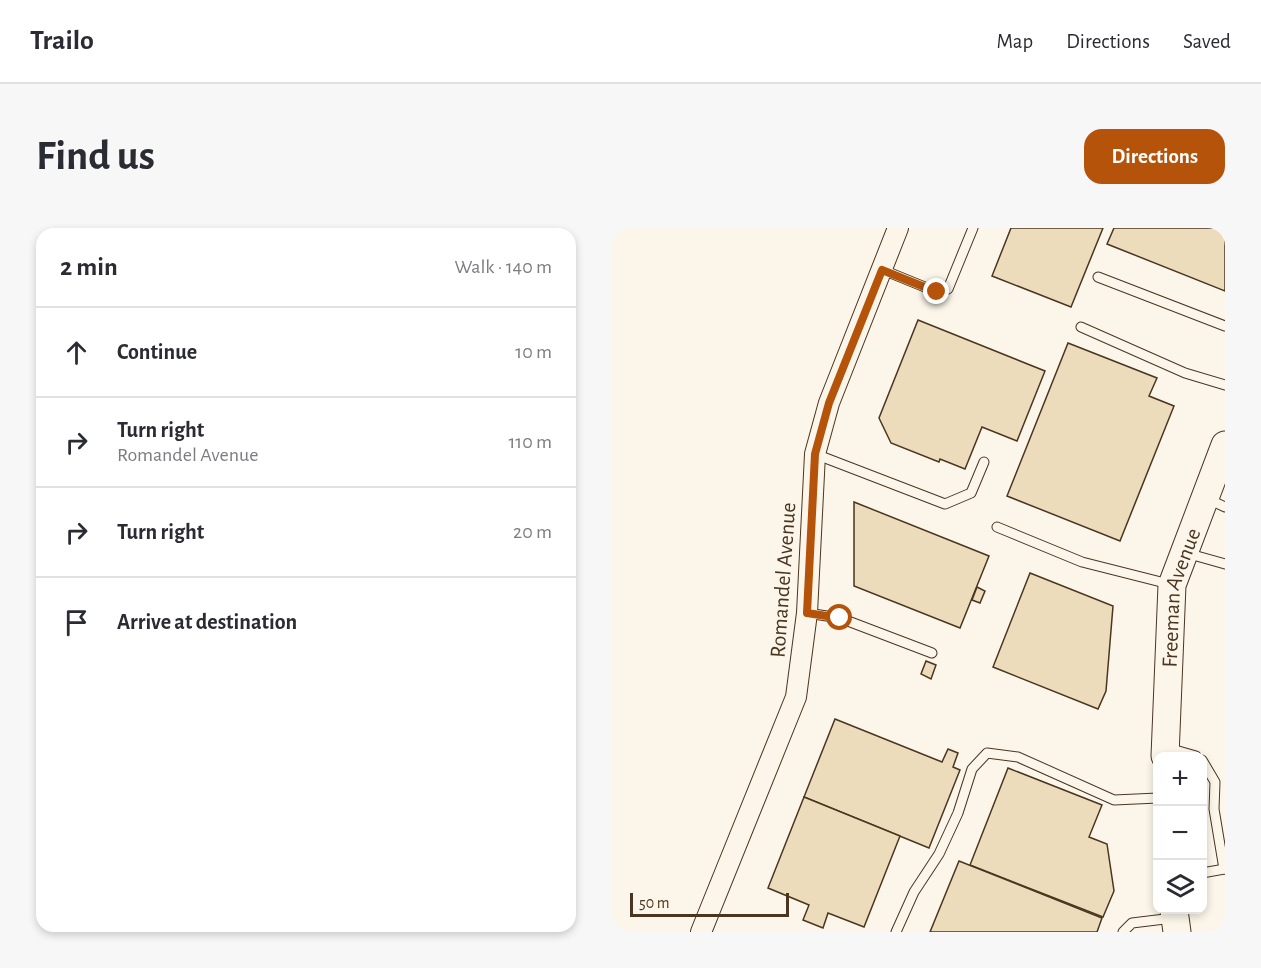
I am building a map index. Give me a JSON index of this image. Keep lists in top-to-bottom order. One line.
{"streets":{"street":["Romandel Avenue","Freeman Avenue"]},"scale_bar":"50 m","page":{"header":"Trailo","nav":["Map","Directions","Saved"],"buttons":"Directions","title":"Find us","heading":["2 min","Walk · 140 m"],"list":[["Continue","10 m"],["Turn right","Romandel Avenue","110 m"],["Turn right","20 m"],"Arrive at destination"],"map_buttons":["+","−"],"scale":"50 m"}}
